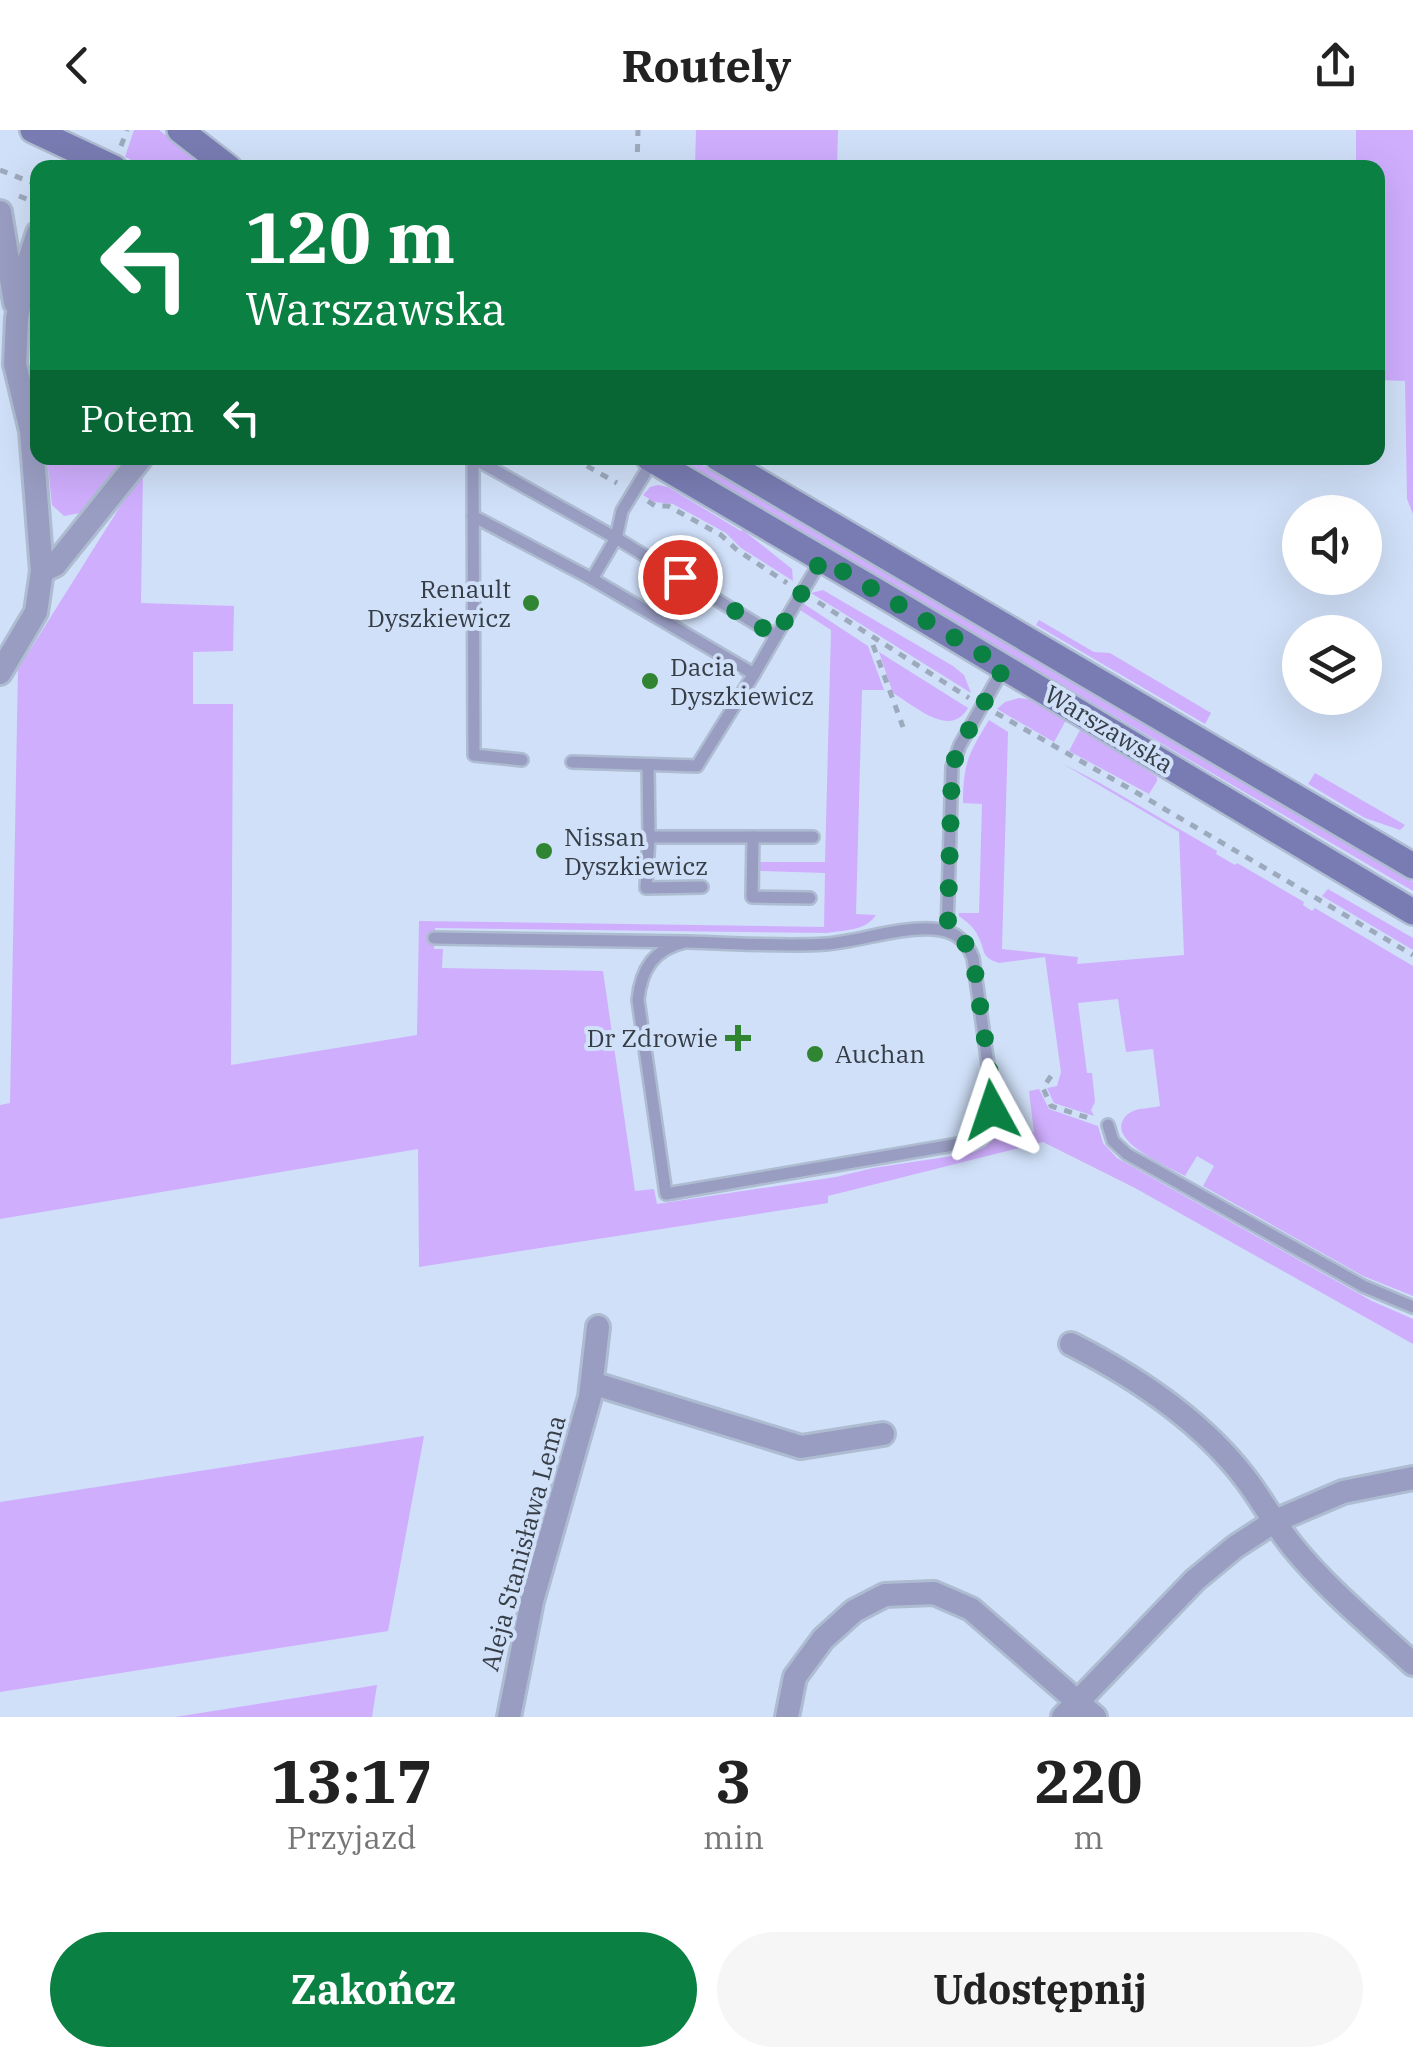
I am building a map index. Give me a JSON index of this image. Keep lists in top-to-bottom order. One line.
{"streets":{"main road":["Warszawska"],"street":["Aleja Stanisława Lema"]},"places":{"other":["Renault Dyszkiewicz","Dacia Dyszkiewicz","Nissan Dyszkiewicz","Auchan"],"health":["Dr Zdrowie"]},"page":{"header":"Routely","turn":["120 m","Warszawska"],"then":"Potem","eta":["13:17","Przyjazd","3","min","220","m"],"buttons":["Zakończ","Udostępnij"]}}
